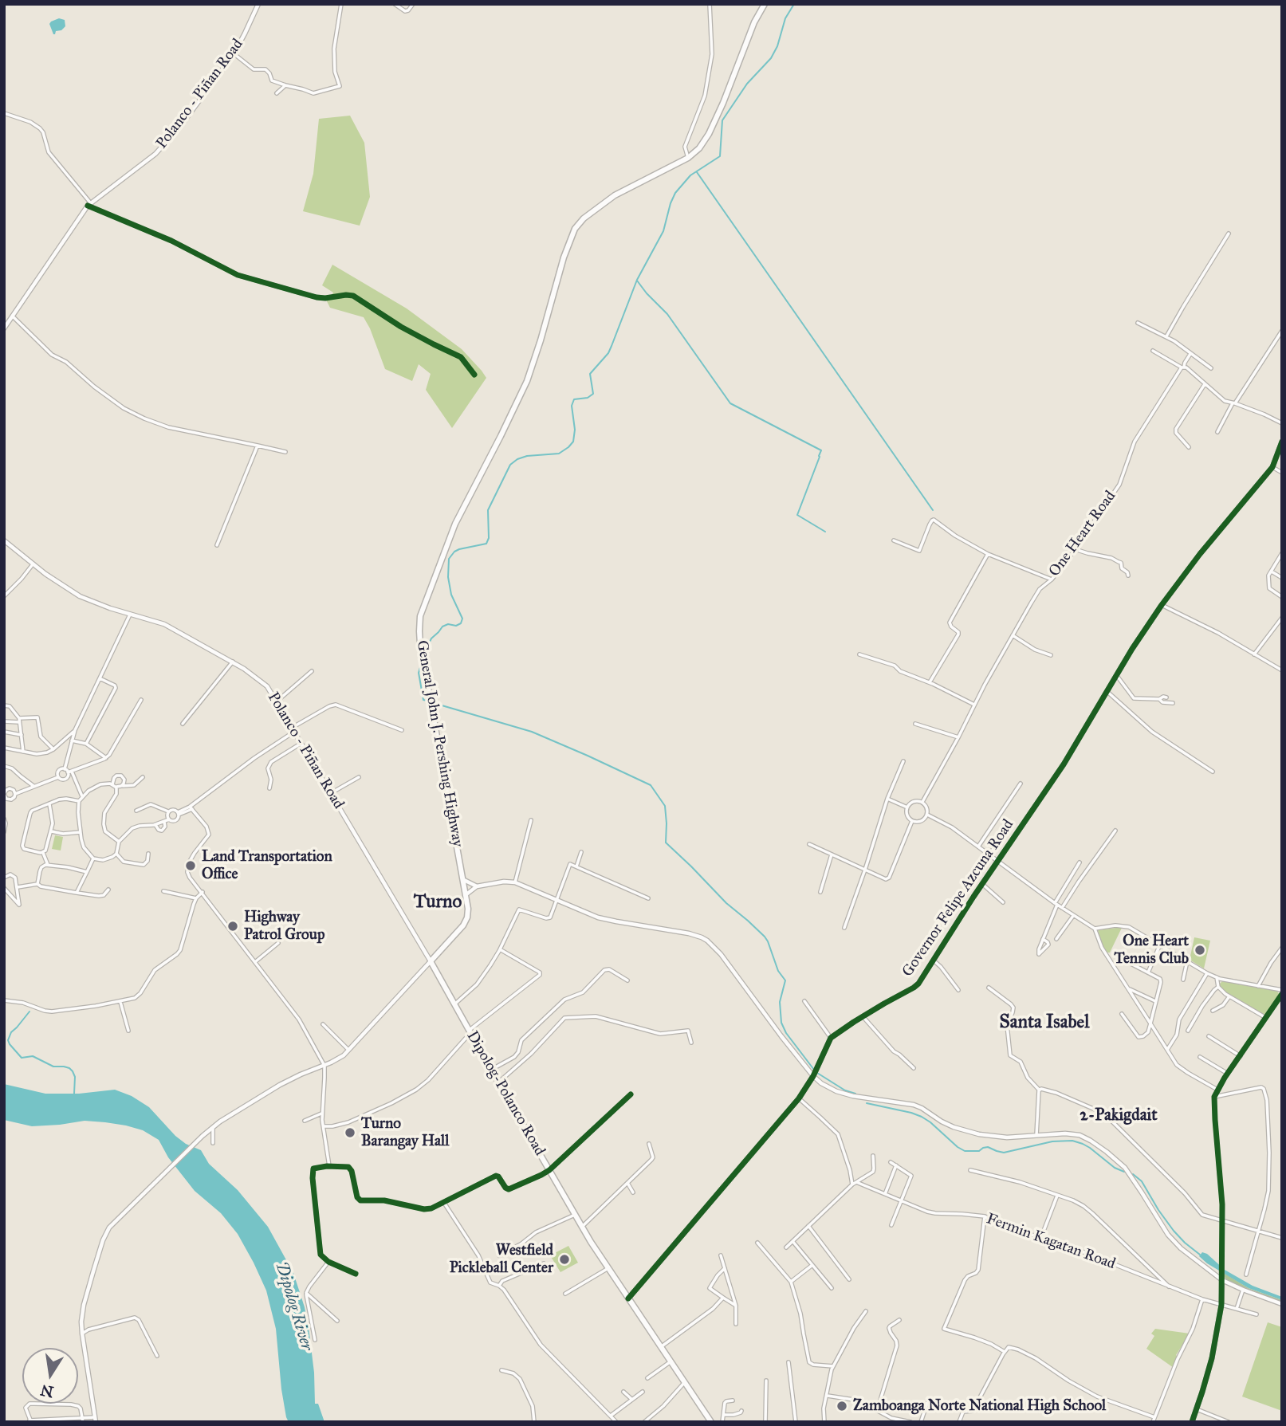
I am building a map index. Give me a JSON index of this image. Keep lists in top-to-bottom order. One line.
{"streets":{"highway":["General John J. Pershing Highway","Dipolog-Polanco Road"],"main road":["Polanco - Piñan Road","Governor Felipe Azcuna Road"],"street":["One Heart Road","Fermin Kagatan Road"]},"crossings":[["Polanco - Piñan Road","General John J. Pershing Highway"],["Polanco - Piñan Road","Dipolog-Polanco Road"],["General John J. Pershing Highway","Dipolog-Polanco Road"],["Governor Felipe Azcuna Road","Dipolog-Polanco Road"]],"districts":["Turno","Santa Isabel","2-Pakigdait"],"water":["Dipolog River"],"places":["Land Transportation Office","Highway Patrol Group","One Heart Tennis Club","Turno Barangay Hall","Westfield Pickleball Center","Zamboanga Norte National High School"],"north":"bottom"}
